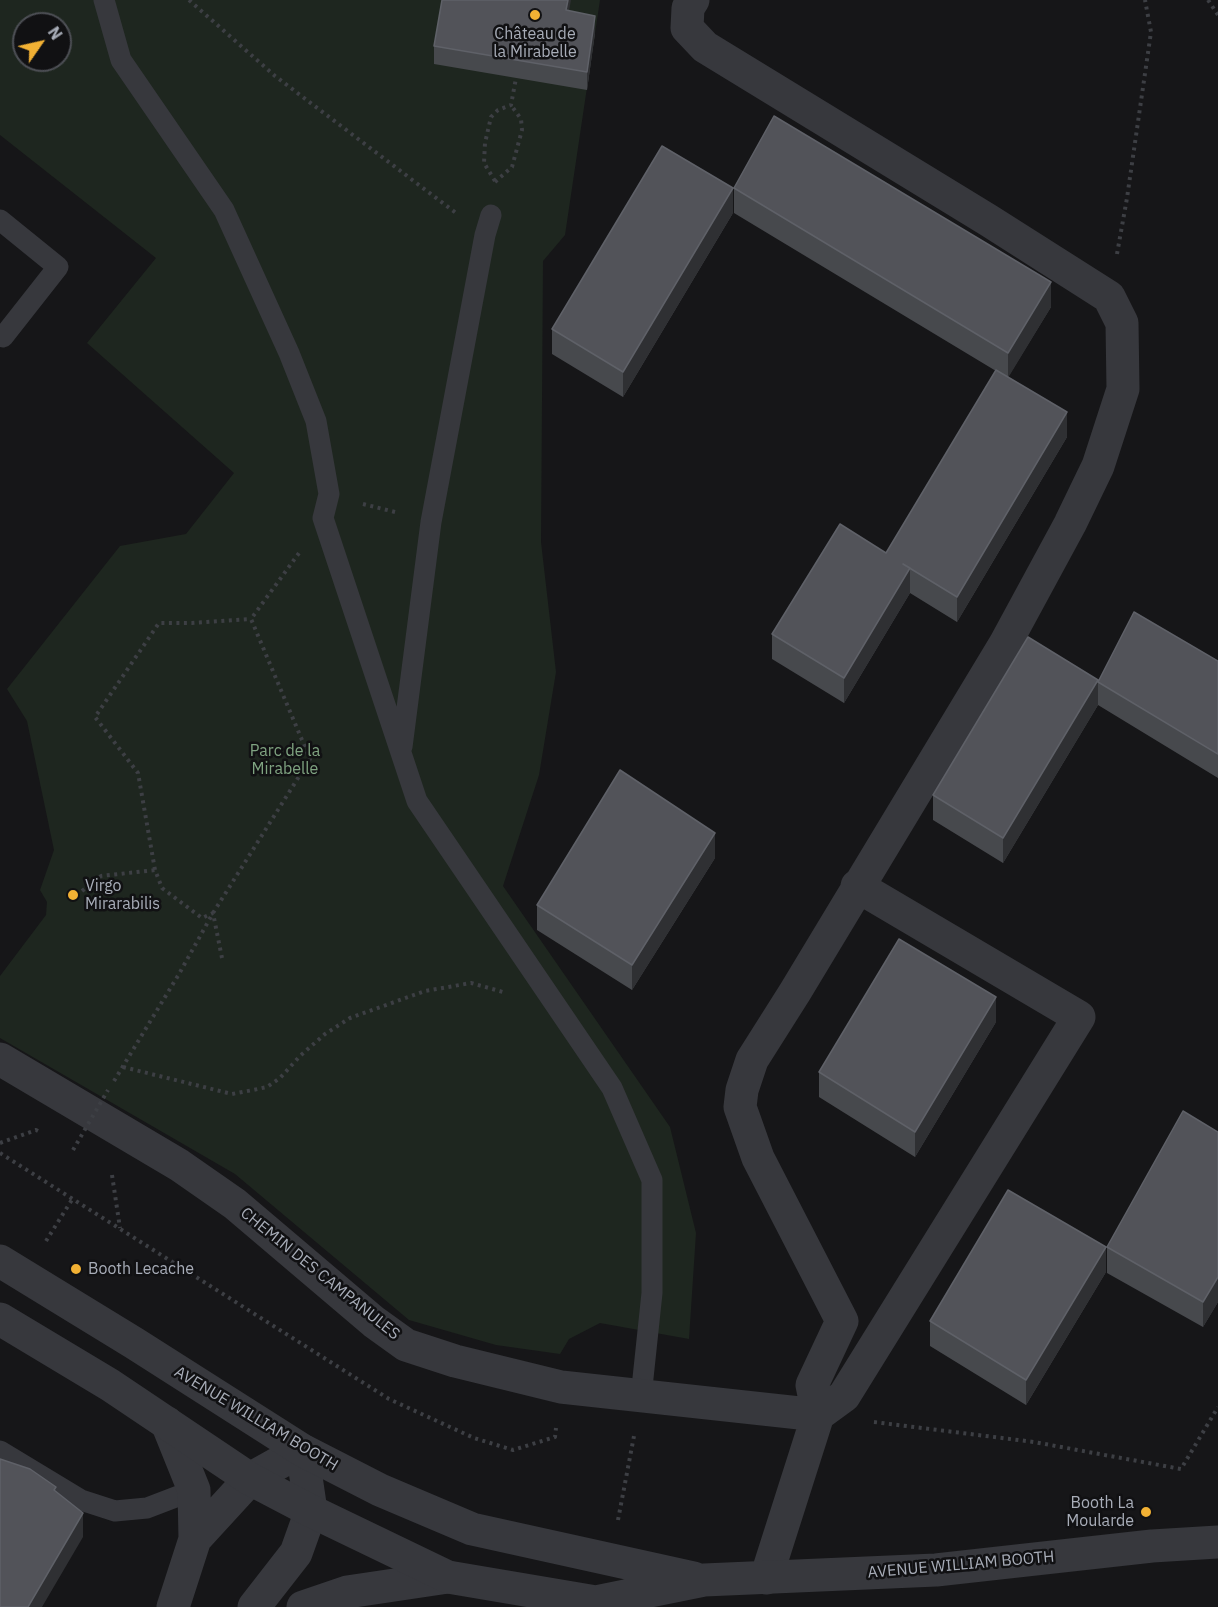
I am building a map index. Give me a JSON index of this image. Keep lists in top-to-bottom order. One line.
{"streets":{"street":["CHEMIN DES CAMPANULES","AVENUE WILLIAM BOOTH"]},"parks":["Parc de la Mirabelle"],"places":["Château de la Mirabelle","Virgo Mirarabilis","Booth Lecache","Booth La Moularde"],"north":"top right"}
